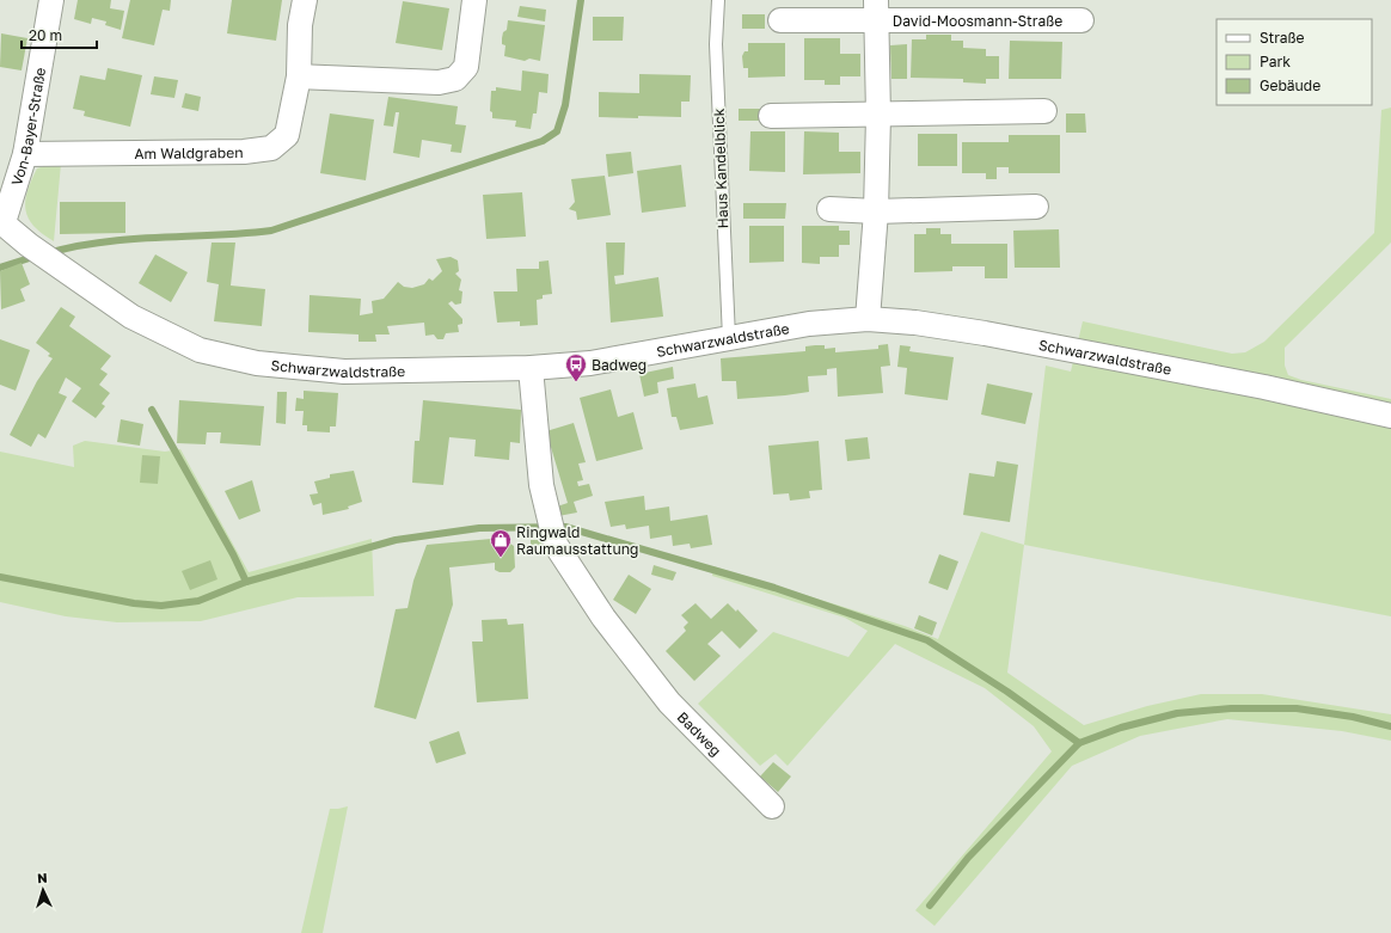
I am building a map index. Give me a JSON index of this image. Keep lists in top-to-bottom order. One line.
{"streets":{"street":["David-Moosmann-Straße","Von-Bayer-Straße","Am Waldgraben","Schwarzwaldstraße","Badweg"],"lane":["Haus Kandelblick"]},"crossings":[["David-Moosmann-Straße","Schwarzwaldstraße"],["Von-Bayer-Straße","Am Waldgraben"],["Von-Bayer-Straße","Schwarzwaldstraße"],["Haus Kandelblick","Schwarzwaldstraße"],["Schwarzwaldstraße","Badweg"]],"places":{"bus stop":["Badweg"],"shop":["Ringwald Raumausstattung"]},"legend":["Straße","Park","Gebäude"],"scale_bar":"20 m","north":"top"}
